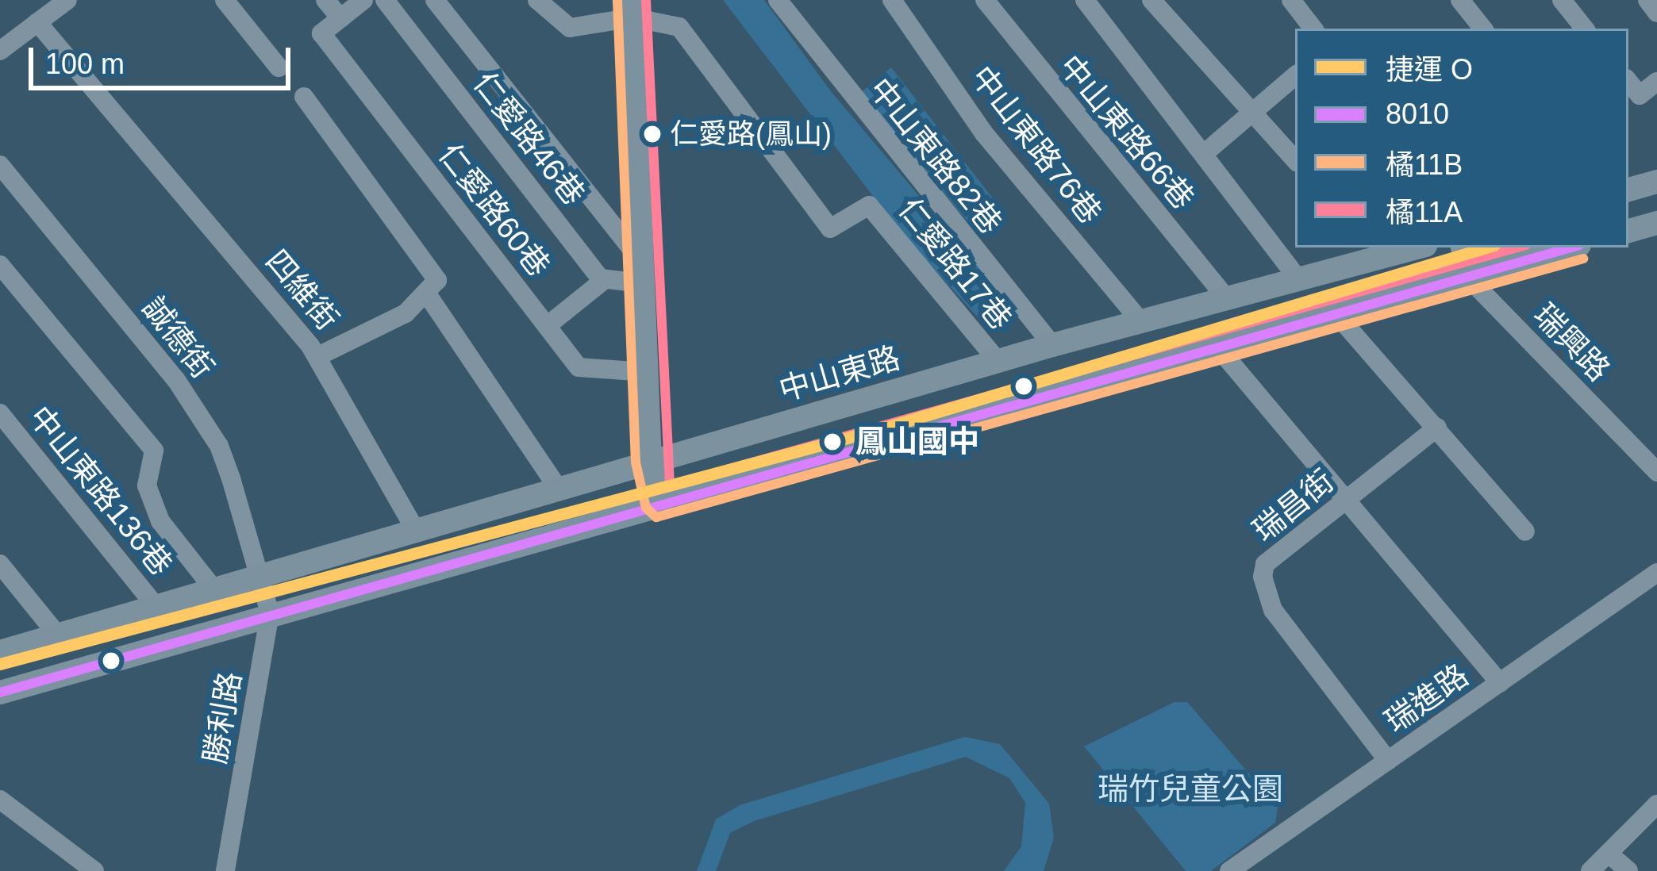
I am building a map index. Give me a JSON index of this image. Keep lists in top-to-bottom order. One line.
{"streets":{"main road":["中山東路"],"street":["中山東路66巷","仁愛路46巷","中山東路76巷","中山東路82巷","仁愛路60巷","仁愛路17巷","四維街","誠德街","瑞興路","中山東路136巷","瑞昌街","瑞進路","勝利路"]},"crossings":[["中山東路66巷","中山東路"],["中山東路76巷","中山東路"],["中山東路82巷","中山東路"],["仁愛路17巷","中山東路"],["誠德街","中山東路"],["誠德街","勝利路"],["中山東路","中山東路136巷"],["中山東路","勝利路"],["瑞昌街","瑞進路"]],"parks":["瑞竹兒童公園"],"places":["仁愛路(鳳山)","鳳山國中"],"lines":["transit line 橘11A","transit line 橘11B","metro line O","transit line 8010"],"legend":["捷運 O","8010","橘11B","橘11A"],"scale_bar":"100 m"}
